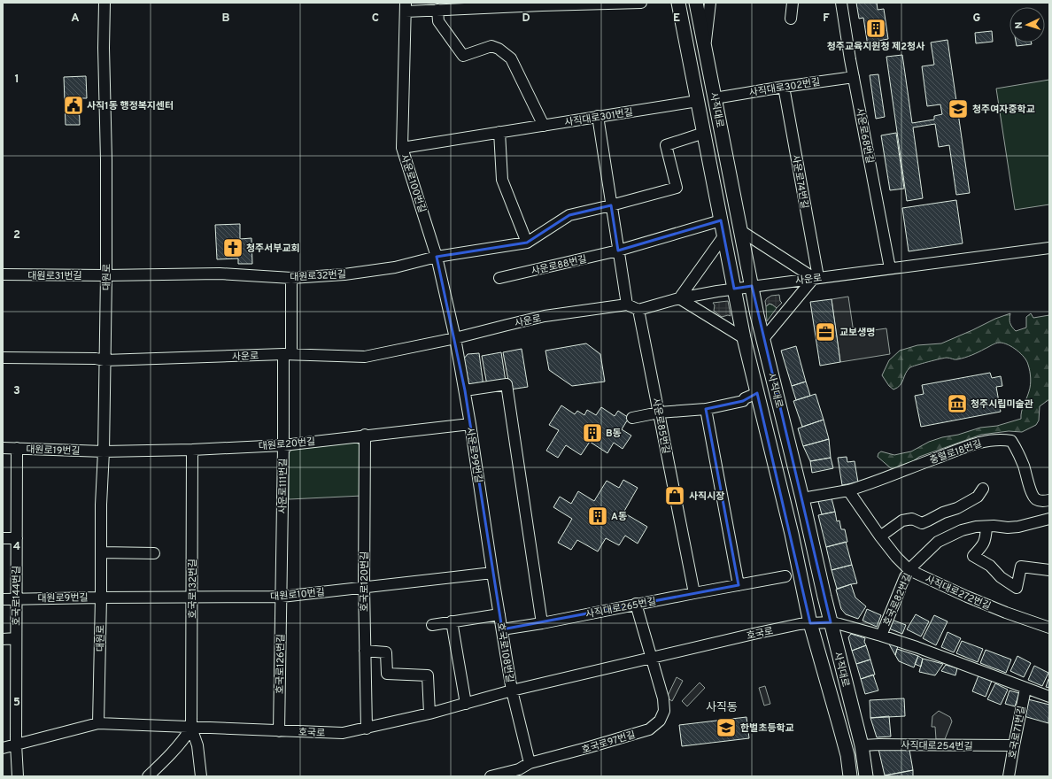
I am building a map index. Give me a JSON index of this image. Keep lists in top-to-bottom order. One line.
{"streets":{"main road":["사직대로"],"street":["사직대로302번길","사직대로301번길","사운로68번길","사운로74번길","사운로100번길","사운로88번길","대원로31번길","대원로32번길","대원로","사운로","사운로85번길","대원로20번길","대원로19번길","충렬로18번길","사운로99번길","사운로111번길","호국로120번길","호국로132번길","사직대로272번길","대원로10번길","호국로144번길","대원로9번길","호국로82번길","사직대로265번길","호국로","호국로108번길","호국로126번길","호국로71번길","호국로97번길","사직대로254번길"]},"crossings":[["사직대로302번길","사직대로"],["사직대로302번길","사운로68번길"],["사직대로302번길","사운로74번길"],["사직대로","사직대로301번길"],["사직대로","대원로32번길"],["사직대로","사운로"],["사직대로","사운로85번길"],["사직대로","호국로"],["사직대로","사직대로254번길"],["사직대로301번길","사운로100번길"],["사운로68번길","사운로"],["사운로74번길","사운로"],["사운로100번길","대원로32번길"],["사운로100번길","사운로"],["사운로100번길","사운로99번길"],["대원로31번길","대원로32번길"],["대원로31번길","대원로"],["대원로32번길","대원로"],["대원로32번길","사운로111번길"],["대원로","사운로"],["대원로","대원로20번길"],["대원로","대원로19번길"],["대원로","대원로10번길"],["대원로","대원로9번길"],["대원로","호국로"],["사운로","사운로85번길"],["사운로","사운로99번길"],["사운로","사운로111번길"],["사운로85번길","사직대로265번길"],["대원로20번길","대원로19번길"],["대원로20번길","사운로99번길"],["대원로20번길","사운로111번길"],["대원로20번길","호국로120번길"],["대원로20번길","호국로132번길"],["대원로19번길","호국로144번길"],["충렬로18번길","사직대로272번길"],["사운로99번길","대원로10번길"],["사운로99번길","호국로108번길"],["사운로111번길","대원로10번길"],["사운로111번길","호국로126번길"],["호국로120번길","대원로10번길"],["호국로120번길","호국로"],["호국로132번길","대원로10번길"],["호국로132번길","호국로"],["사직대로272번길","호국로82번길"],["대원로10번길","대원로9번길"],["대원로10번길","호국로108번길"],["대원로10번길","호국로126번길"],["호국로144번길","대원로9번길"],["호국로144번길","호국로"],["호국로82번길","호국로"],["사직대로265번길","호국로108번길"],["사직대로265번길","호국로97번길"],["호국로","호국로108번길"],["호국로","호국로126번길"],["호국로","호국로71번길"],["호국로","호국로97번길"],["호국로108번길","호국로97번길"],["호국로71번길","사직대로254번길"]],"districts":["사직동"],"places":{"building":["청주교육지원청 제2청사","B동","A동"],"public building":["사직1동 행정복지센터"],"school or university":["청주여자중학교","한벌초등학교"],"church":["청주서부교회"],"office":["교보생명"],"museum":["청주시립미술관"],"shop":["사직시장"]},"north":"left","grid":{"columns":["A","B","C","D","E","F","G"],"rows":["1","2","3","4","5"]}}
